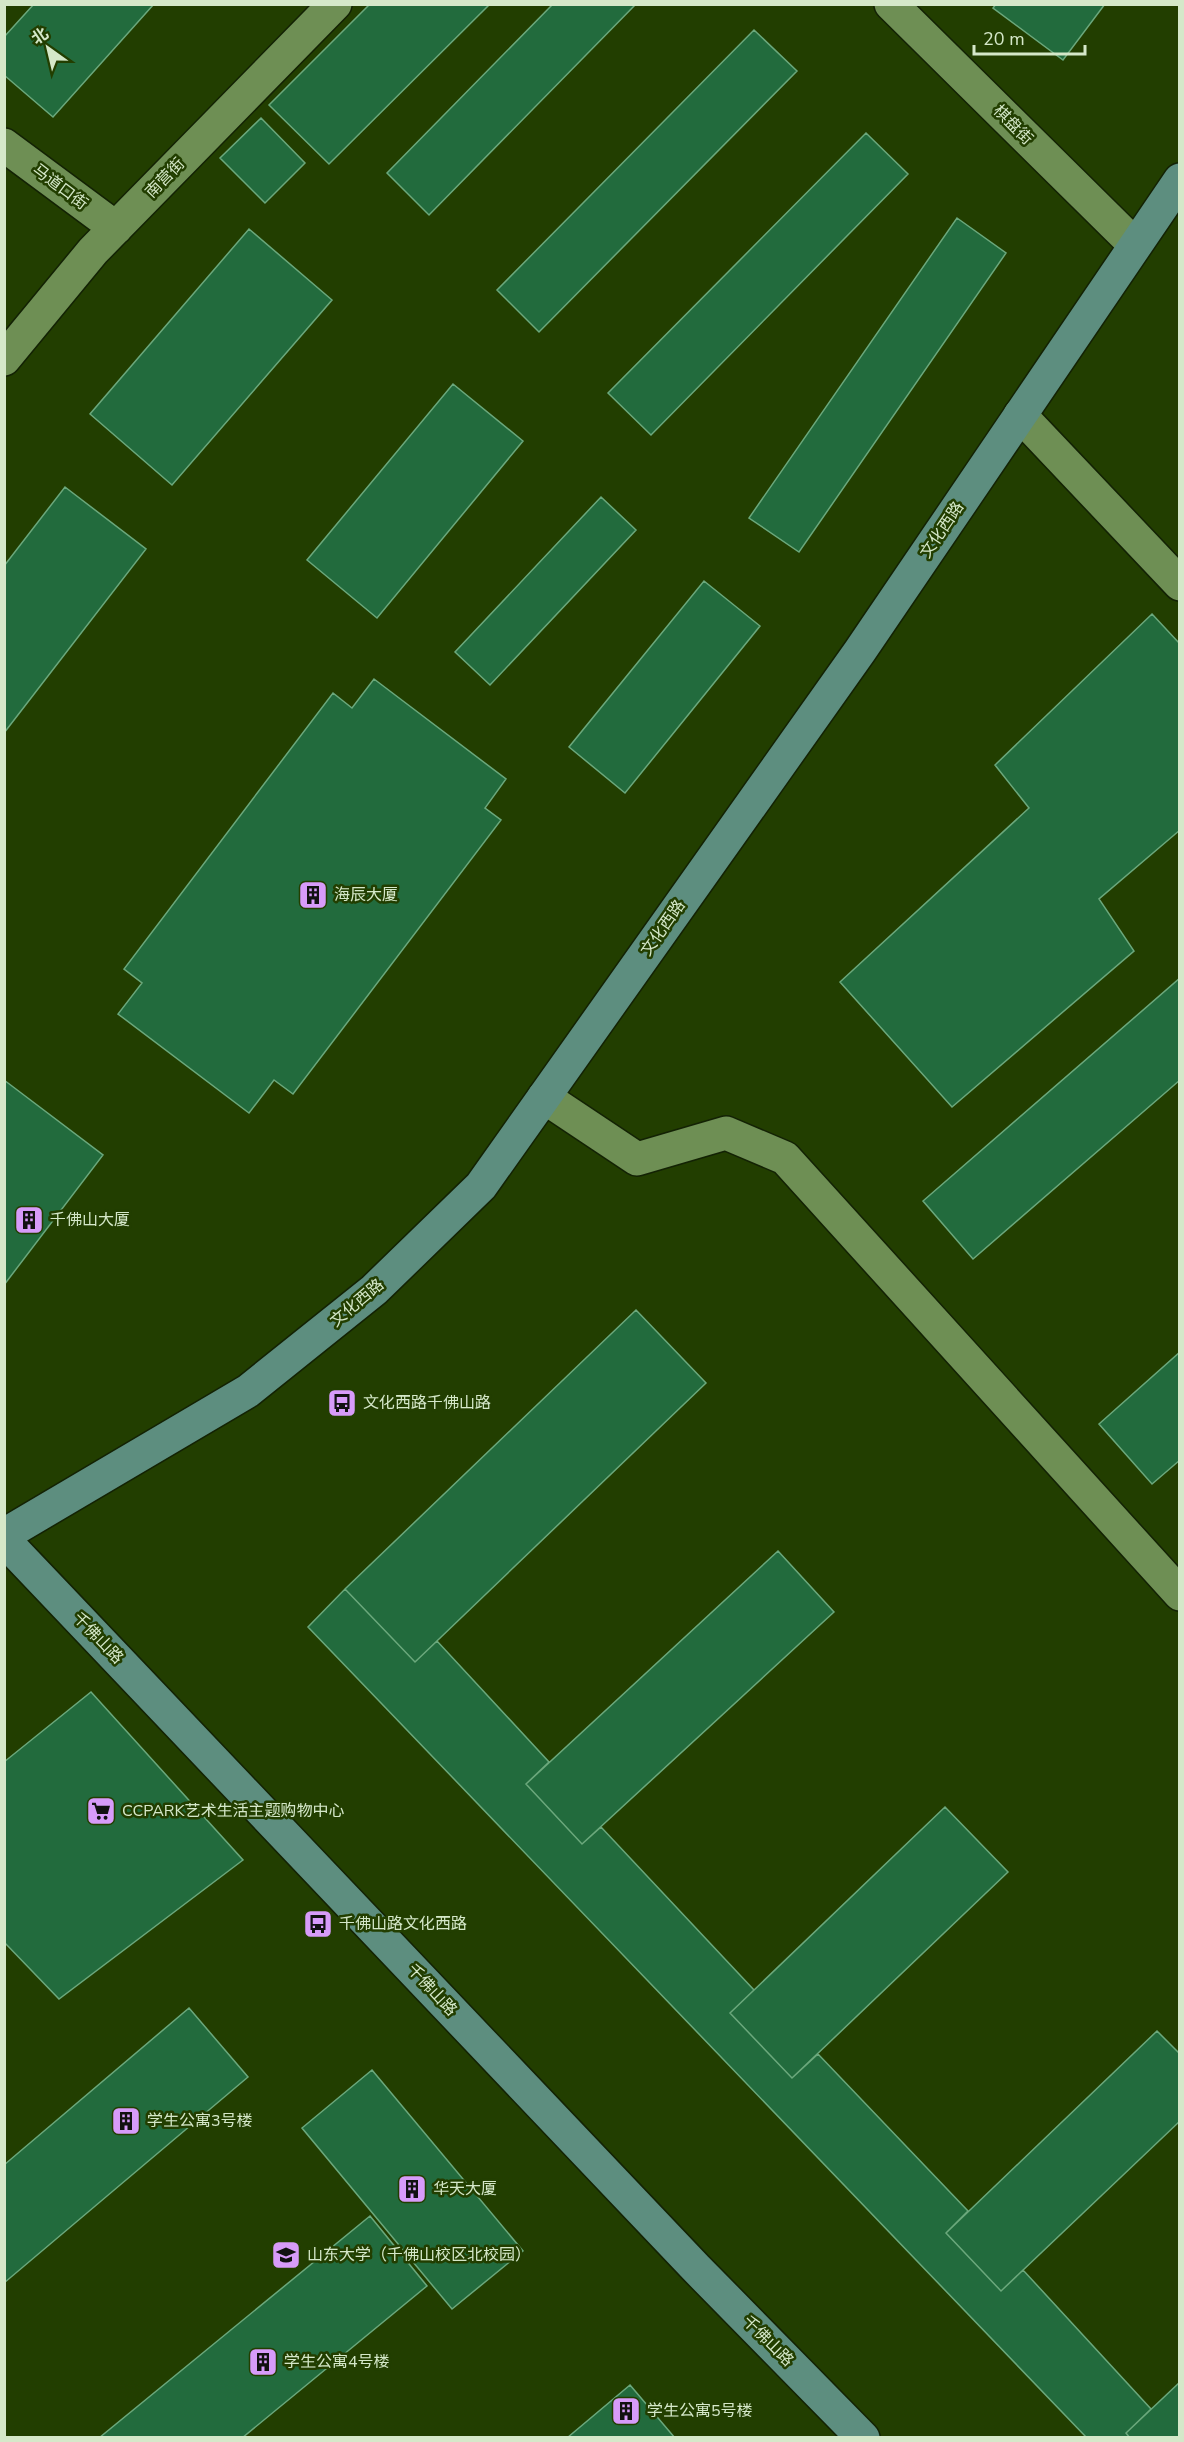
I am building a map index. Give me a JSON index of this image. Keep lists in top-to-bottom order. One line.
{"streets":{"main road":["文化西路","千佛山路"],"street":["棋盘街","南营街","马道口街"]},"crossings":[["棋盘街","文化西路"],["南营街","马道口街"]],"places":{"building":["海辰大厦","千佛山大厦","学生公寓3号楼","华天大厦","学生公寓4号楼","学生公寓5号楼"],"bus stop":["文化西路千佛山路","千佛山路文化西路"],"supermarket":["CCPARK艺术生活主题购物中心"],"school or university":["山东大学（千佛山校区北校园）"]},"scale_bar":"20 m","north":"top left"}
